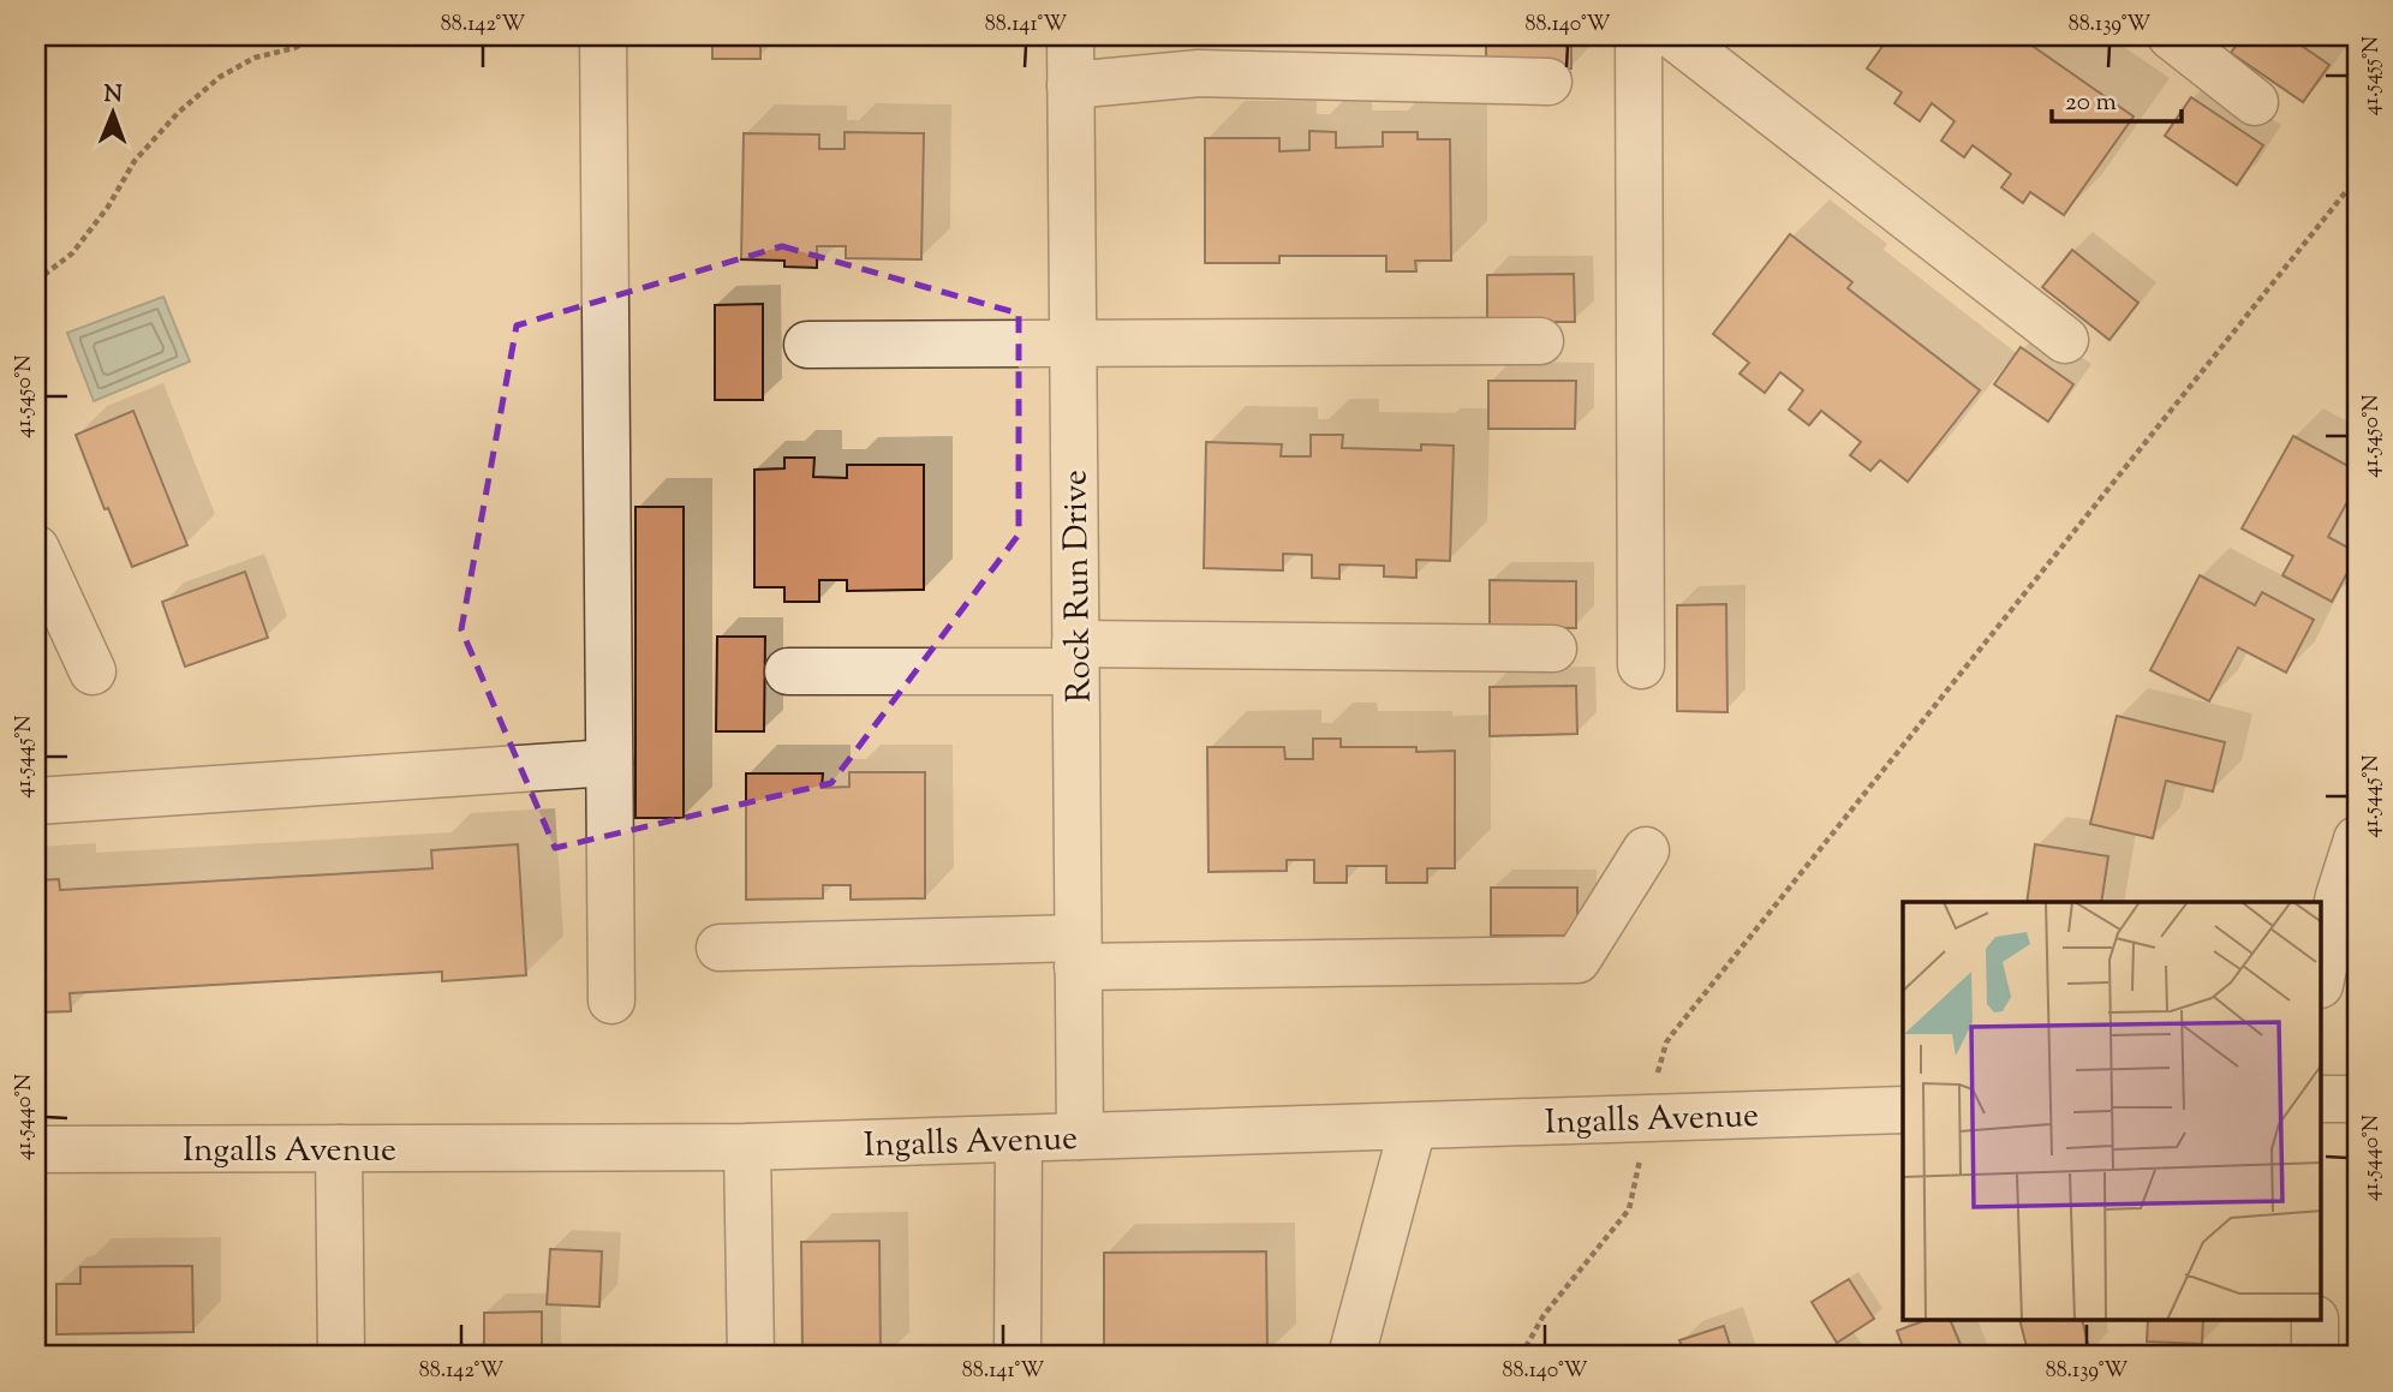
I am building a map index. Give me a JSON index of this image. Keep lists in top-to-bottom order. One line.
{"streets":{"street":["Rock Run Drive","Ingalls Avenue"]},"crossings":[["Rock Run Drive","Ingalls Avenue"]],"scale_bar":"20 m","north":"top","coordinates":["88.142°W","88.141°W","88.140°W","88.139°W","41.5455°N","41.5450°N","41.5445°N","41.5440°N"]}
